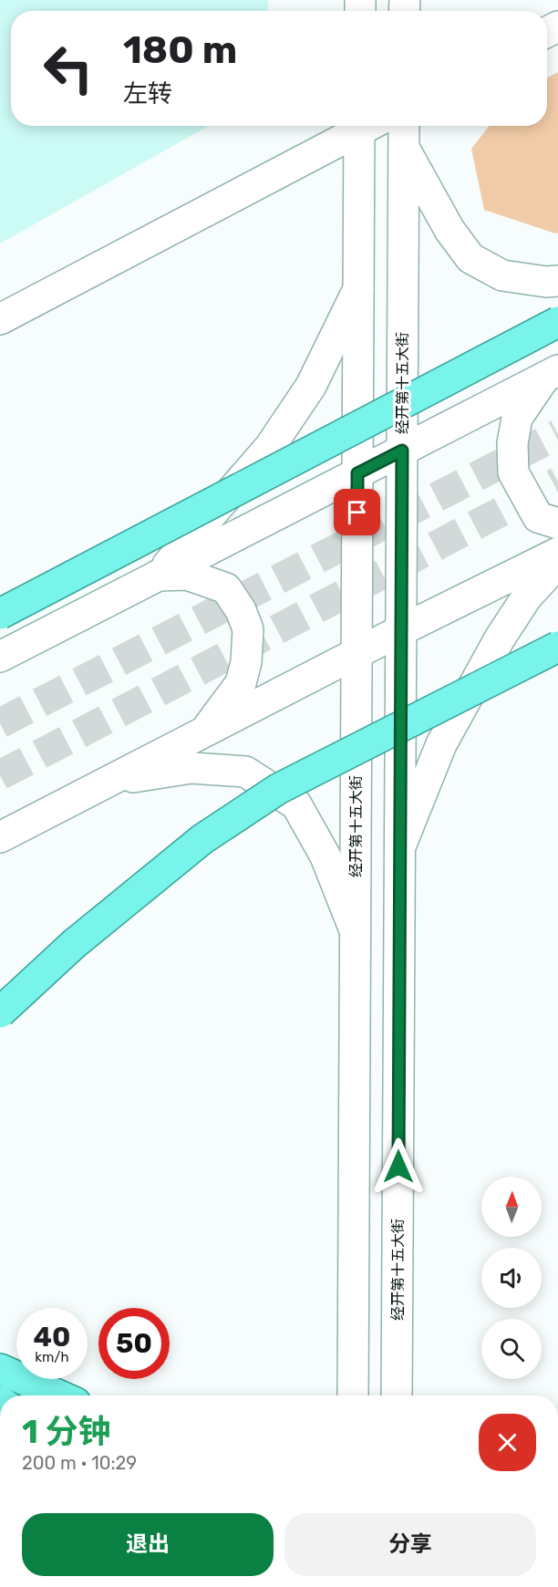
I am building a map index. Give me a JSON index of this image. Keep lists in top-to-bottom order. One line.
{"streets":{"street":["经开第十五大街"]},"north":"top","page":{"turn":["180 m","左转"],"speed":"40 km/h","limit":"50","heading":["1 分钟","200 m · 10:29"],"buttons":["退出","分享"]}}
